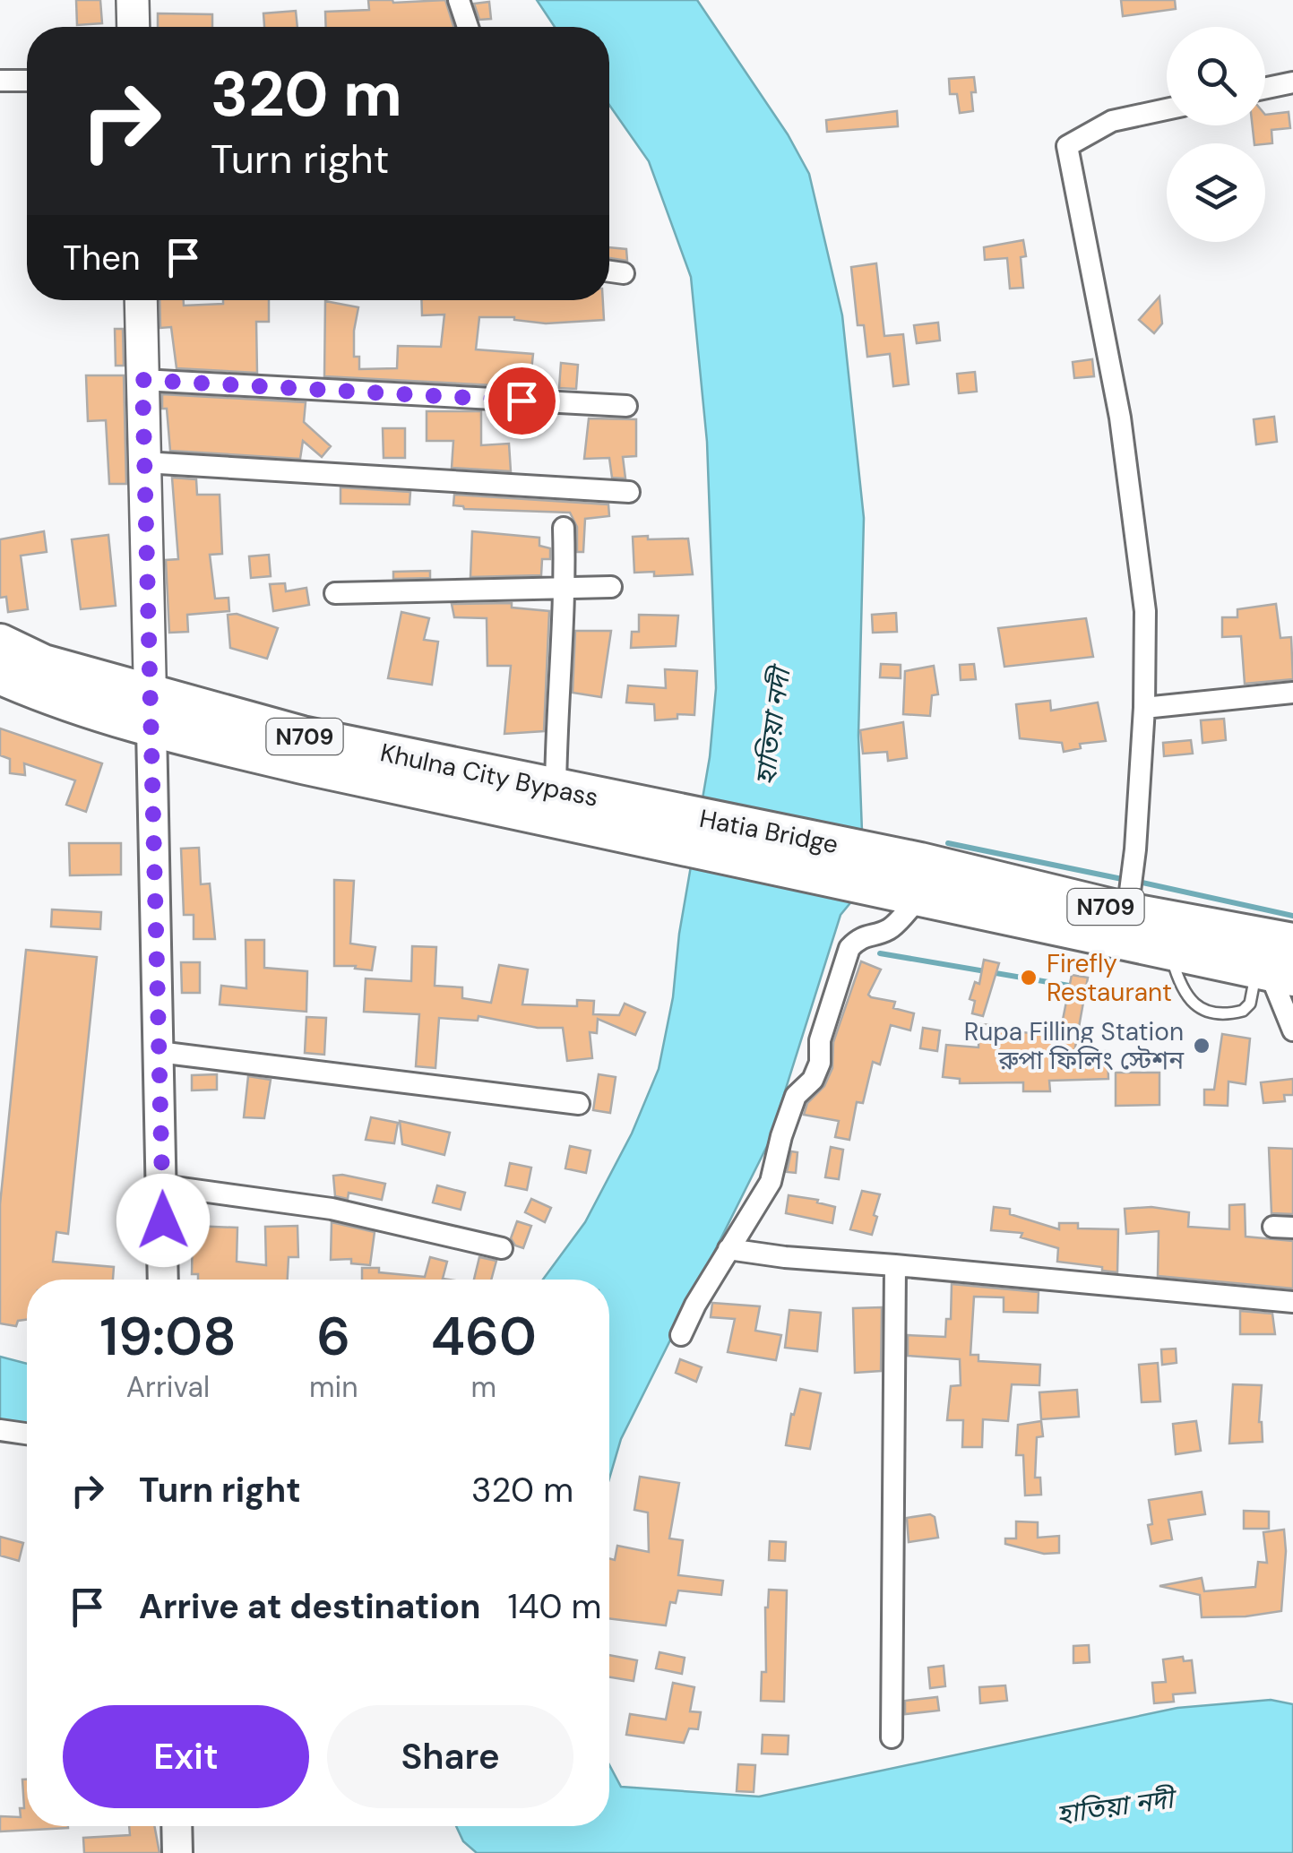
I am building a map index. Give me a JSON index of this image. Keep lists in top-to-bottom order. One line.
{"streets":{"highway":["N709","Khulna City Bypass","Hatia Bridge"]},"crossings":[["N709","Hatia Bridge"],["Khulna City Bypass","Hatia Bridge"]],"water":["হাতিয়া নদী"],"places":["Firefly Restaurant","Rupa Filling Station রুপা ফিলিং স্টেশন"],"page":{"turn":["320 m","Turn right"],"then":"Then","eta":["19:08","Arrival","6","min","460","m"],"list":[{"name":"Turn right","value":"320 m"},{"name":"Arrive at destination","value":"140 m"}],"buttons":["Exit","Share"]}}
